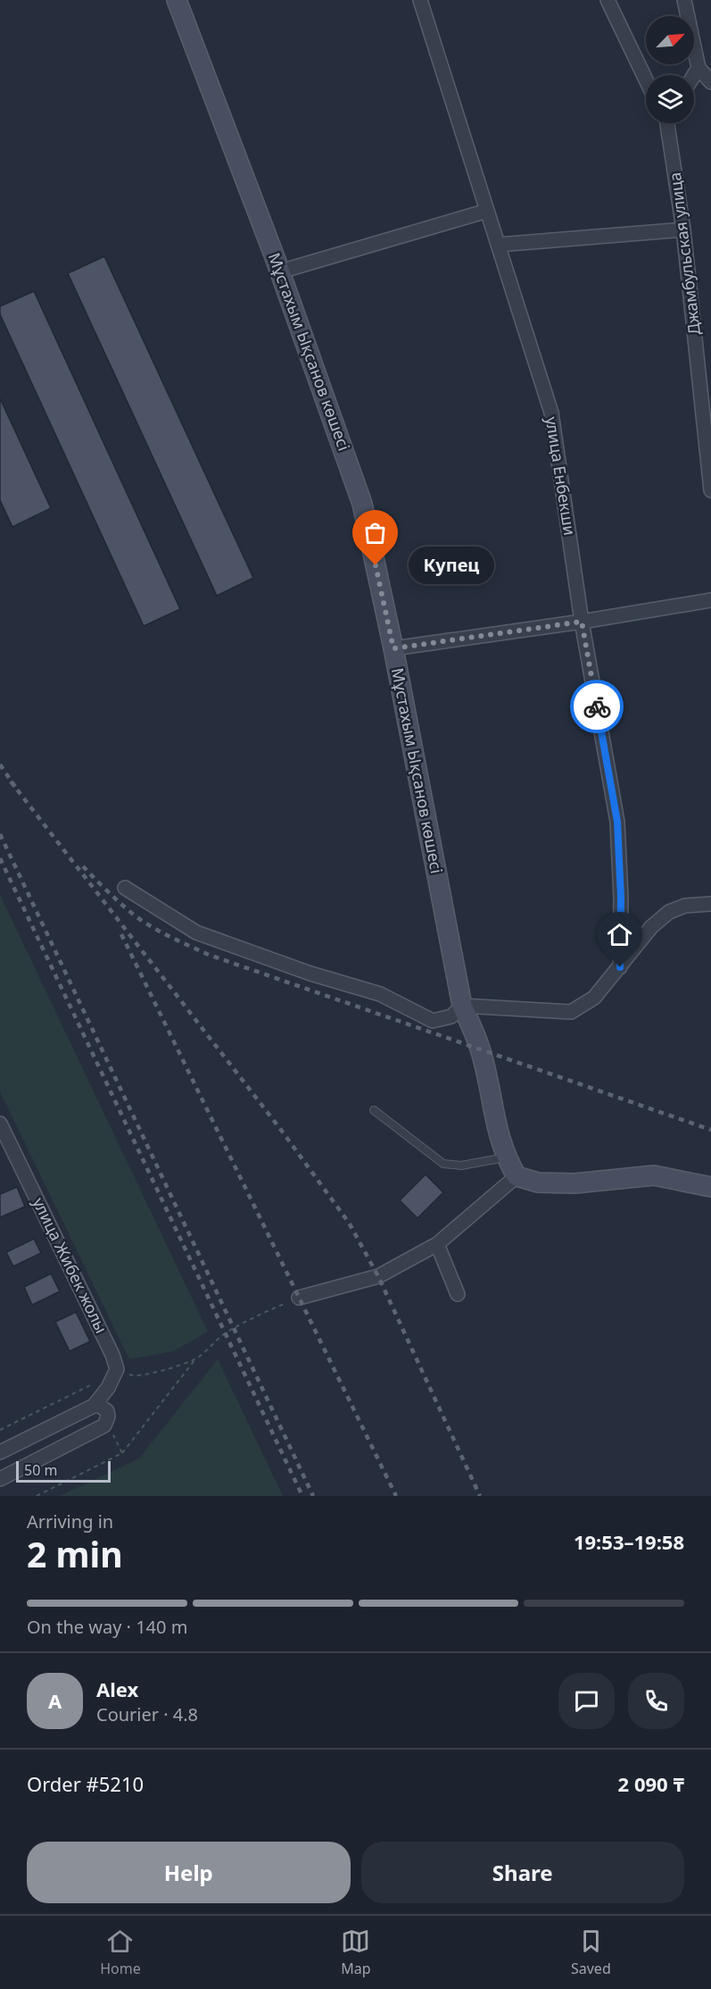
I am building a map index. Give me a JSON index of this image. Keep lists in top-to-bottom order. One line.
{"streets":{"main road":["Мұстахым Ықсанов көшесі"],"street":["Джамбульская улица","улица Енбекши","улица Жибек жолы"]},"places":["Купец"],"scale_bar":"50 m","north":"top right","page":{"bubble":"Купец","scale":"50 m","heading":["2 min","Arriving in","19:53–19:58"],"panel":["Alex","Courier · 4.8","Order #5210","2 090 ₸"],"bar":"On the way · 140 m","round":"A","buttons":["Help","Share"],"tabs":["Home","Map","Saved"]}}
